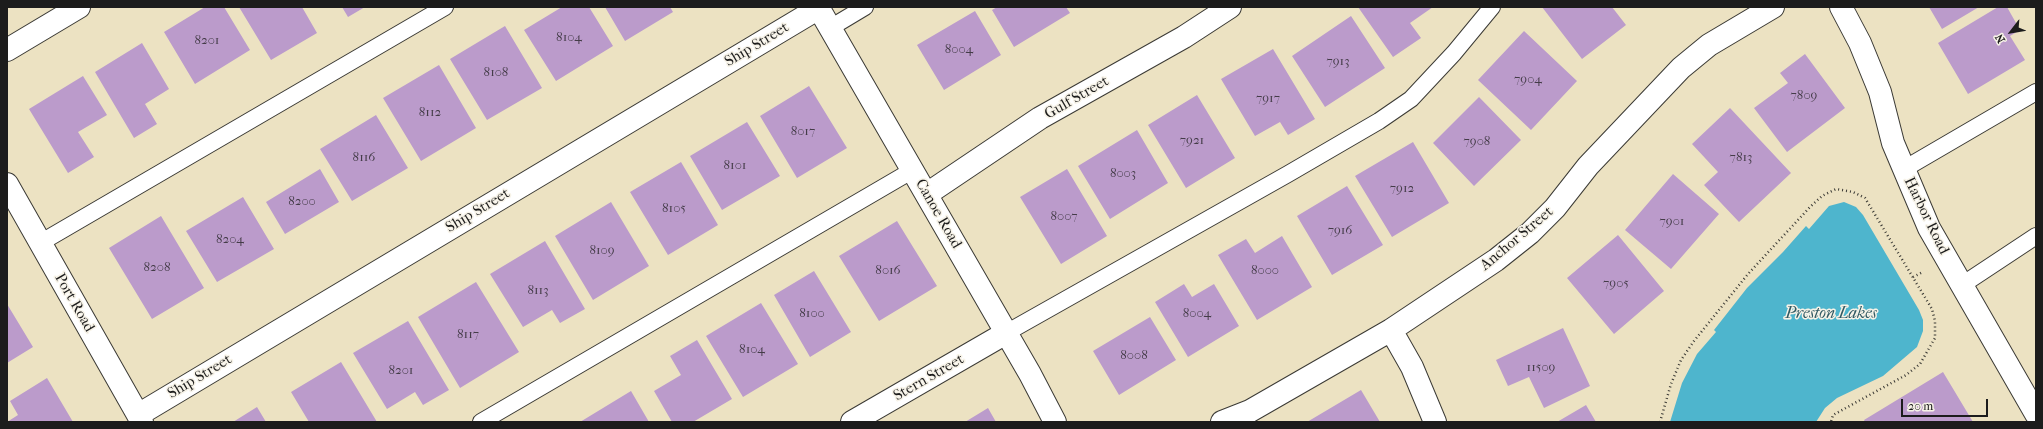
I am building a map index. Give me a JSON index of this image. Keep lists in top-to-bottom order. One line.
{"streets":{"street":["Ship Street","Gulf Street","Canoe Road","Harbor Road","Anchor Street","Port Road","Stern Street"]},"crossings":[["Ship Street","Canoe Road"],["Ship Street","Port Road"],["Gulf Street","Canoe Road"],["Canoe Road","Stern Street"]],"water":["Preston Lakes"],"house_numbers":["8104","8201","8004","7913","8108","7904","7809","7917","8112","8017","7921","7908","8116","7813","8101","8003","7912","8200","8105","8007","7901","7916","8204","8109","8208","8016","8000","7905","8113","8100","8004","8117","8104","8008","11509","8201"],"scale_bar":"20 m","north":"bottom left"}
